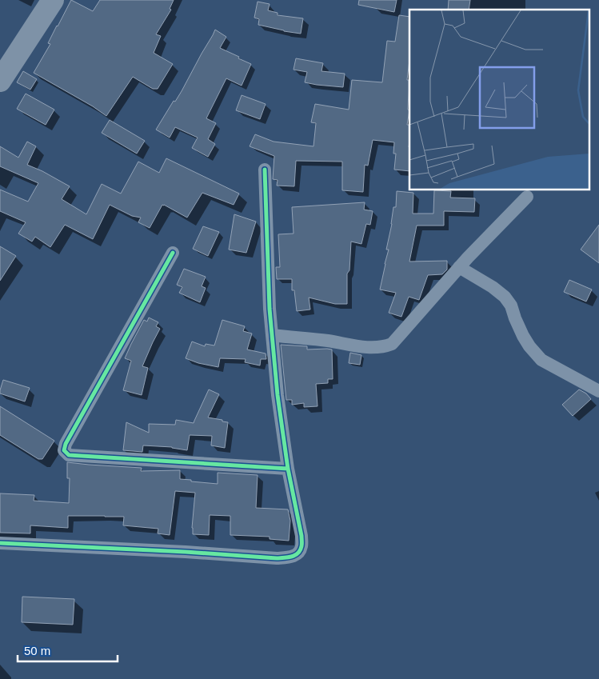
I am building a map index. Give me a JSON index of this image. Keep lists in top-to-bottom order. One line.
{"scale_bar":"50 m"}
